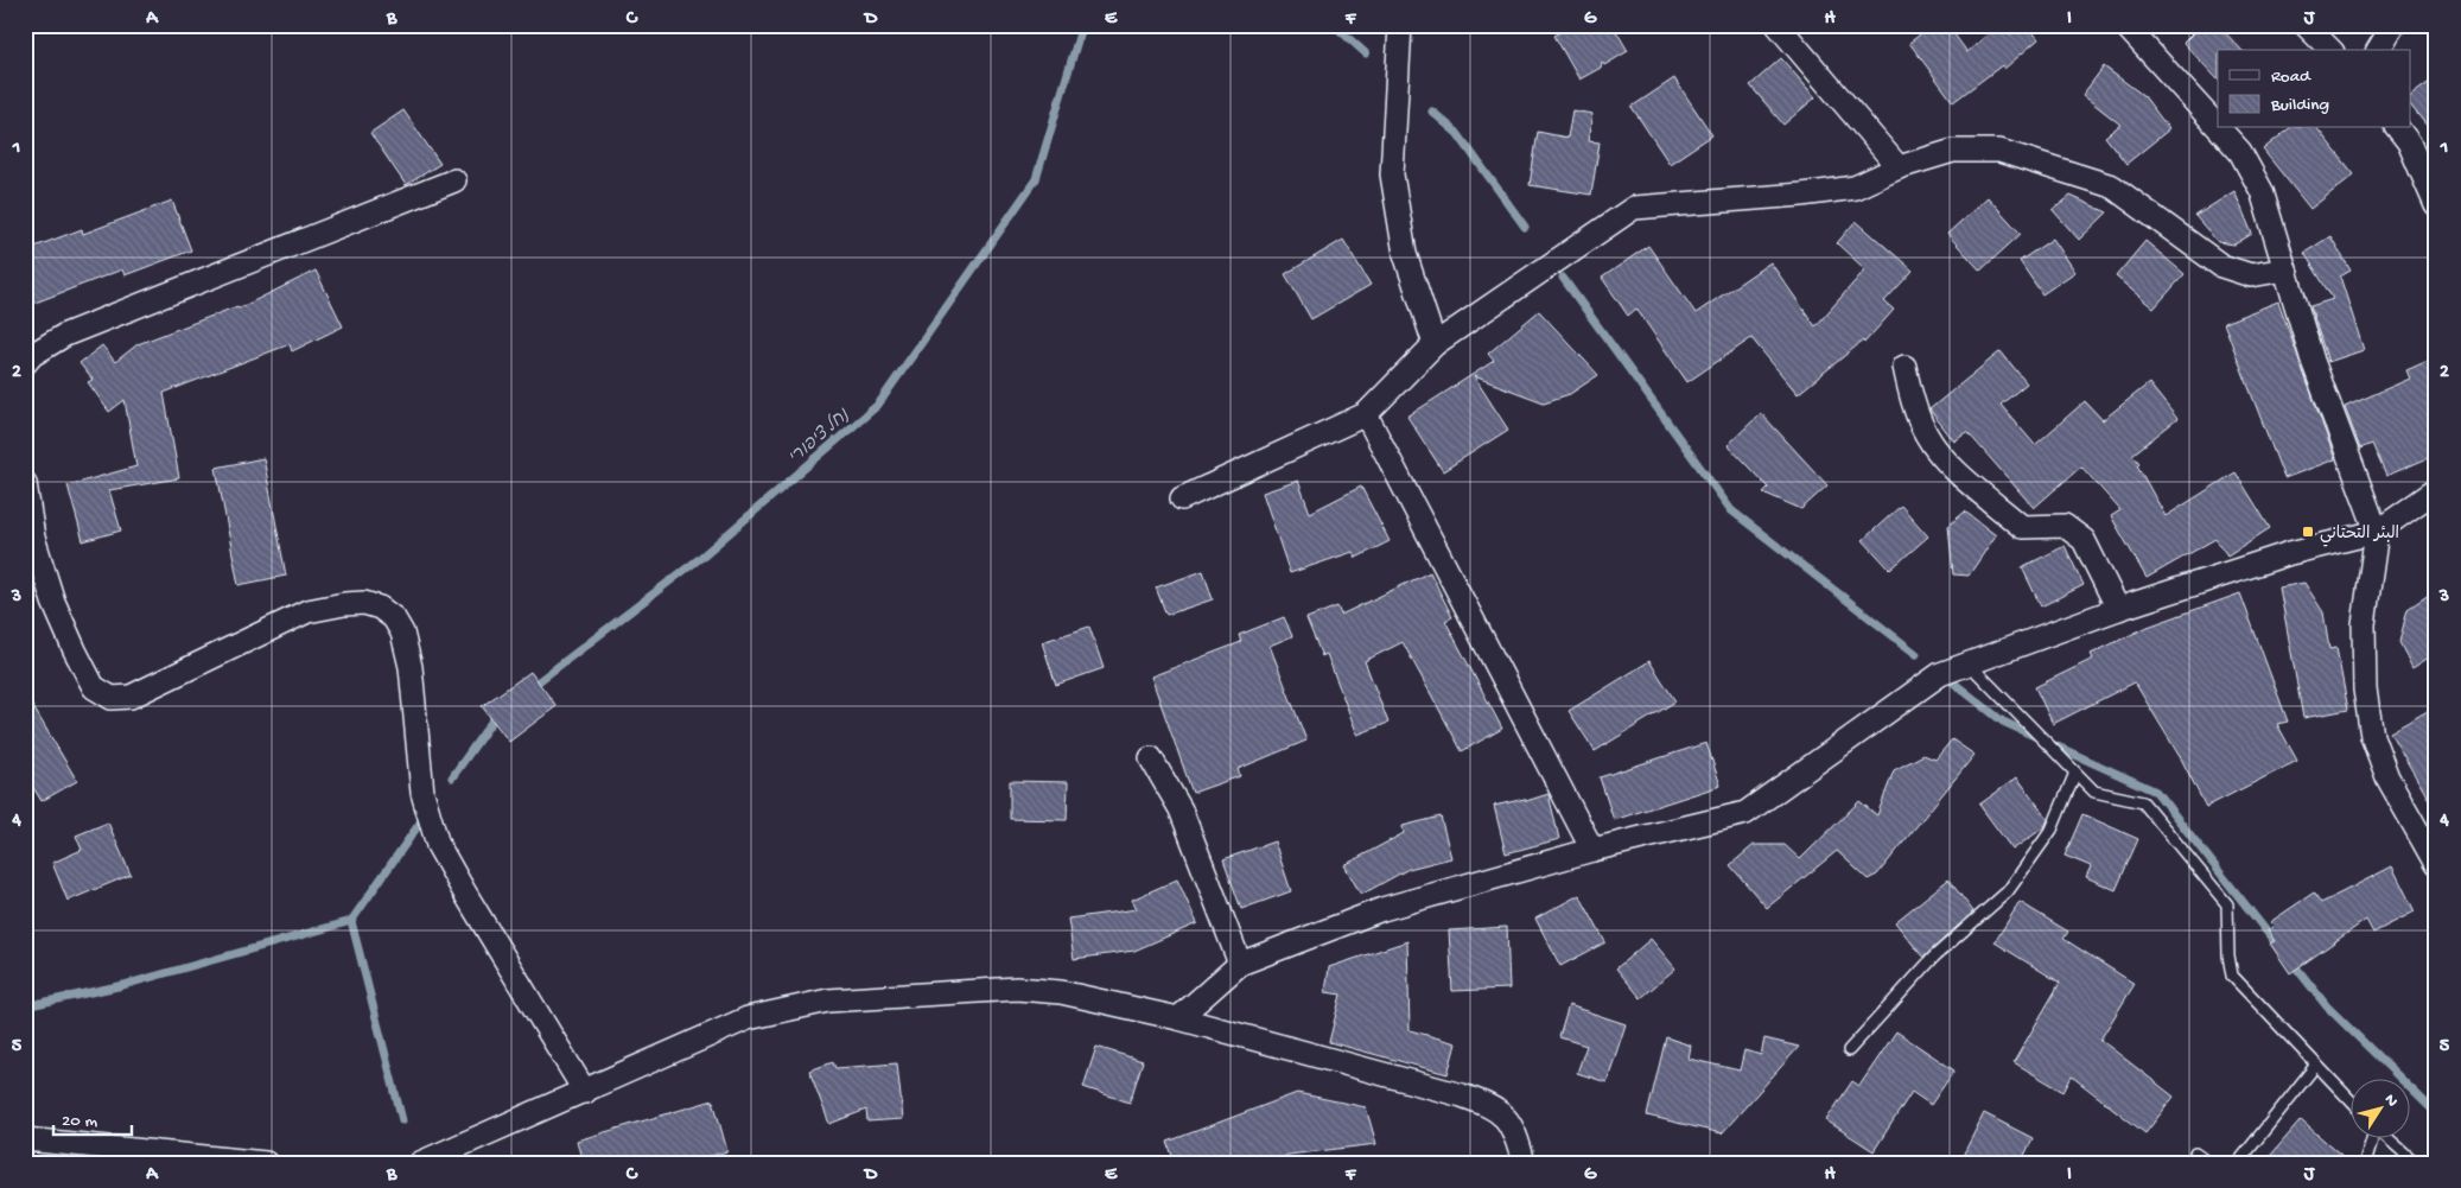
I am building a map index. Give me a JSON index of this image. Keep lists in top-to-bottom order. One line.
{"water":["נחל ציפורי"],"places":{"transit":["البئر التحتاني"]},"legend":["Road","Building"],"scale_bar":"20 m","north":"top right","grid":{"columns":["A","B","C","D","E","F","G","H","I","J"],"rows":["1","2","3","4","5"]}}
